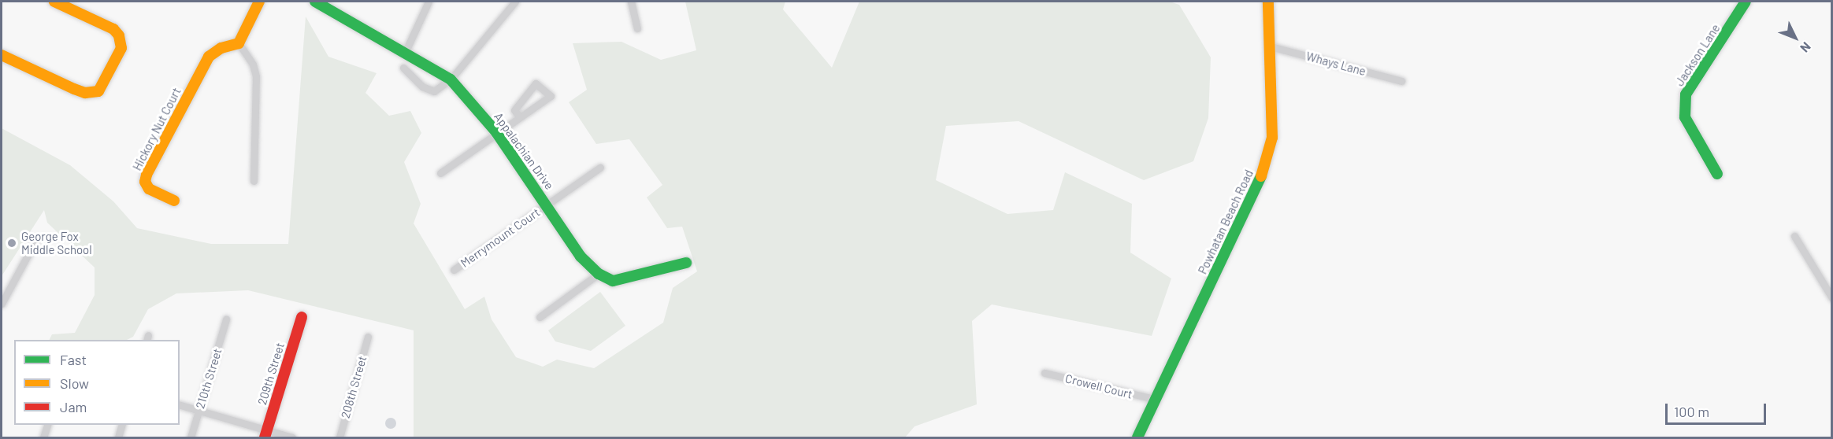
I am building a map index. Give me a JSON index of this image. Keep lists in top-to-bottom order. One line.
{"streets":{"street":["Jackson Lane","Whays Lane","Hickory Nut Court","Appalachian Drive","Powhatan Beach Road","Merrymount Court","209th Street","210th Street","Crowell Court","208th Street"]},"crossings":[["Whays Lane","Powhatan Beach Road"],["Appalachian Drive","Merrymount Court"],["Powhatan Beach Road","Crowell Court"]],"places":["George Fox Middle School"],"legend":["Fast","Slow","Jam"],"scale_bar":"100 m","north":"bottom right"}
